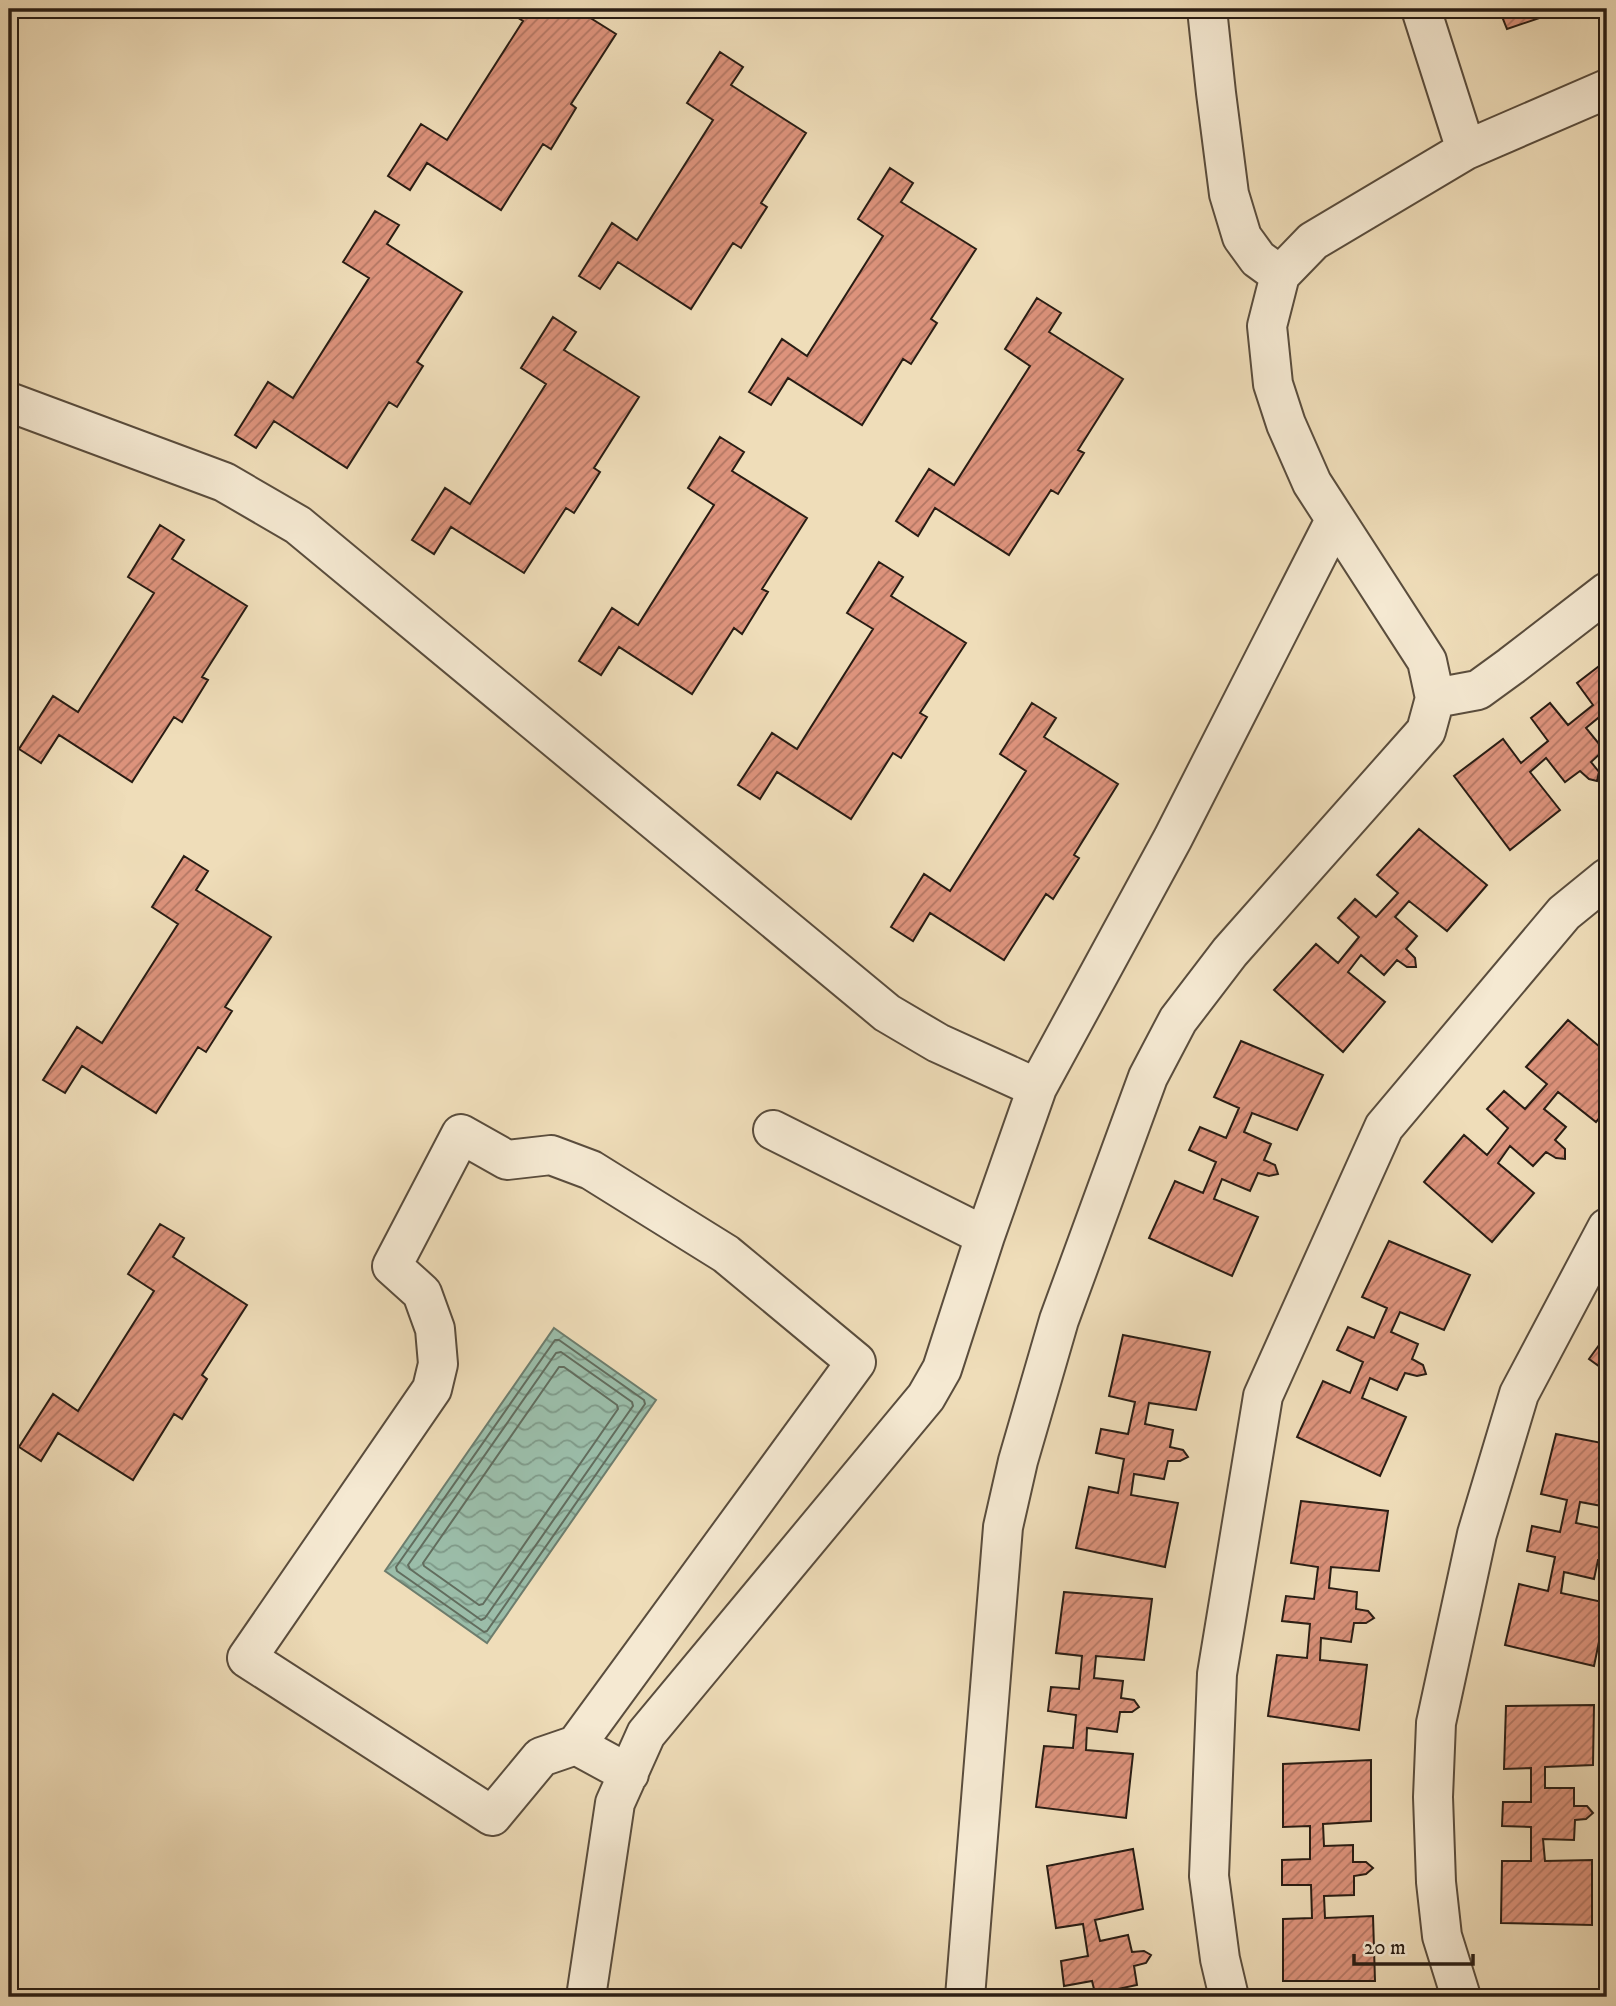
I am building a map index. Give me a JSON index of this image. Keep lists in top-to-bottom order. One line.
{"scale_bar":"20 m"}
